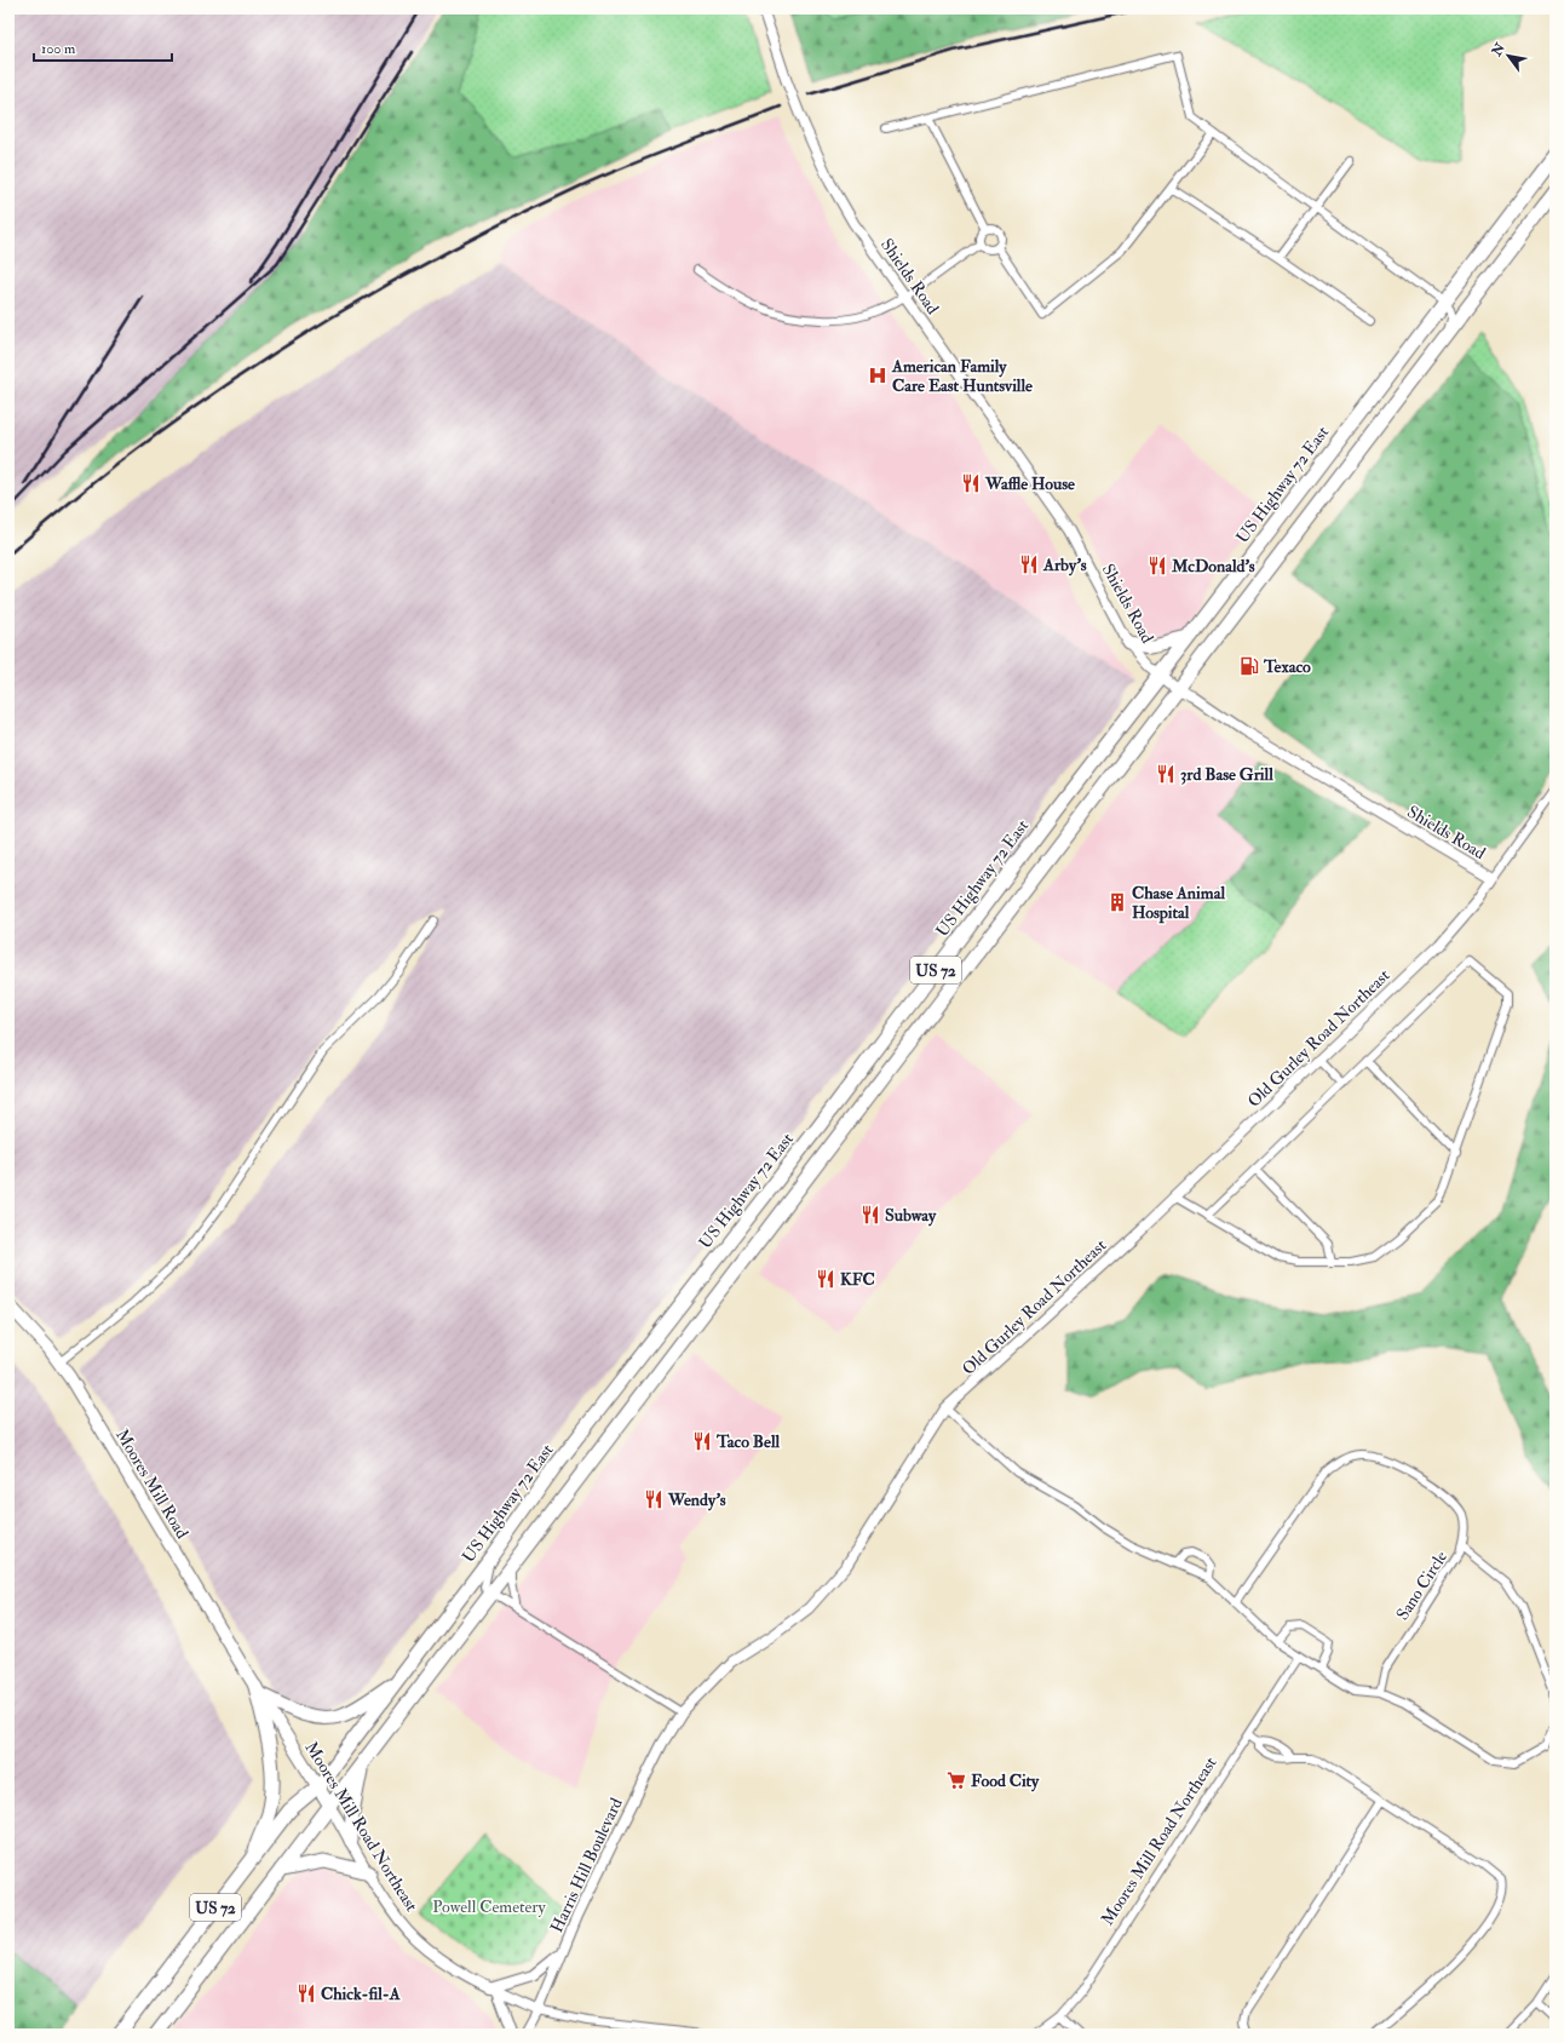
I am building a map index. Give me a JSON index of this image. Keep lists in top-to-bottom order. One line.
{"streets":{"highway":["US Highway 72 East","US 72"],"main road":["Moores Mill Road","Moores Mill Road Northeast"],"street":["Shields Road","Old Gurley Road Northeast","Sano Circle","Harris Hill Boulevard"]},"crossings":[["Shields Road","US Highway 72 East"],["Shields Road","US 72"],["Shields Road","Old Gurley Road Northeast"],["US Highway 72 East","US 72"],["US Highway 72 East","Moores Mill Road Northeast"],["US 72","Moores Mill Road Northeast"],["Old Gurley Road Northeast","Harris Hill Boulevard"],["Moores Mill Road","Moores Mill Road Northeast"],["Moores Mill Road Northeast","Harris Hill Boulevard"]],"parks":["Powell Cemetery"],"places":{"hospital":["American Family Care East Huntsville"],"restaurant":["Waffle House","Arby's","McDonald's","3rd Base Grill","Subway","KFC","Taco Bell","Wendy's","Chick-fil-A"],"fuel station":["Texaco"],"building":["Chase Animal Hospital"],"supermarket":["Food City"]},"scale_bar":"100 m","north":"top left"}
